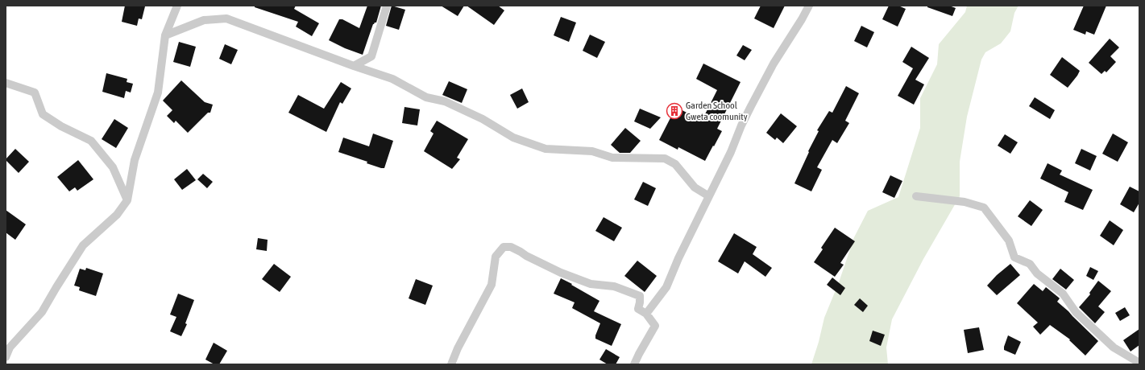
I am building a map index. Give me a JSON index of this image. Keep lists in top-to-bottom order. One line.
{"places":{"building":["Garden School Gweta coomunity"]}}
